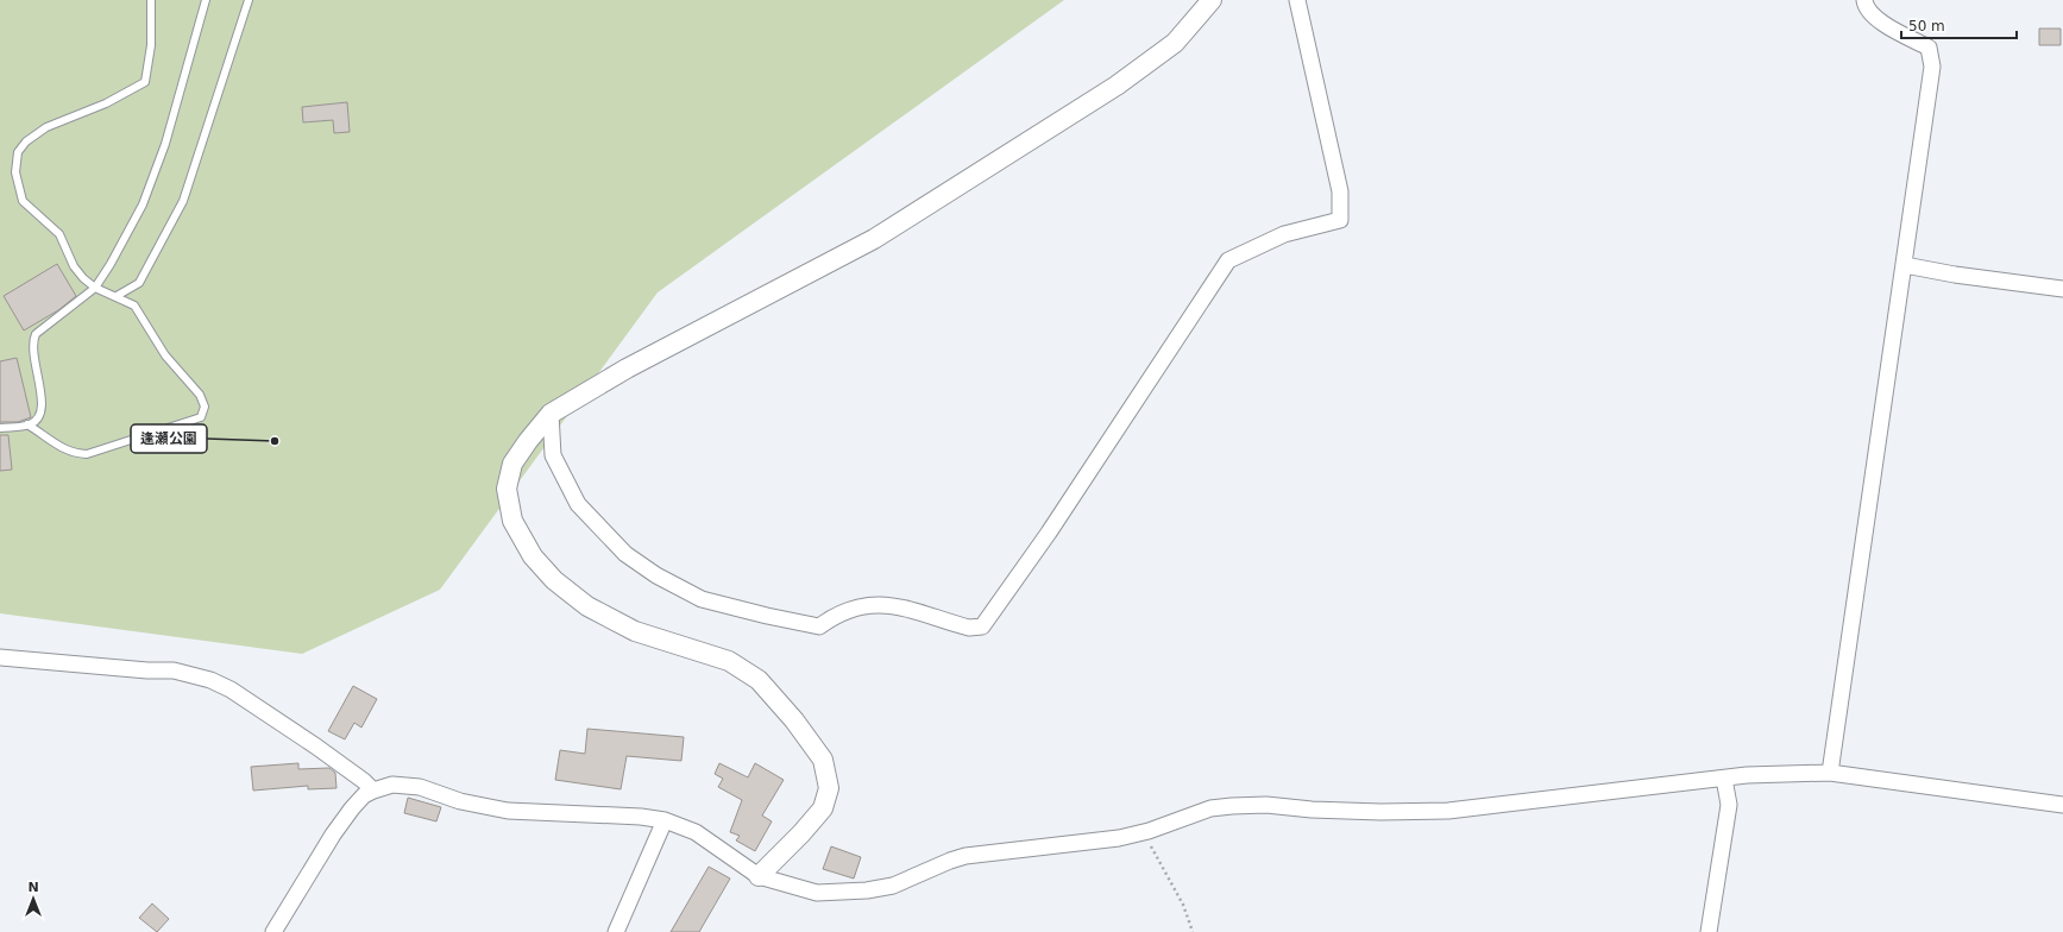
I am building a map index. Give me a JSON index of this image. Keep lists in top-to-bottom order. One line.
{"places":["逢瀬公園"],"scale_bar":"50 m","north":"top"}
